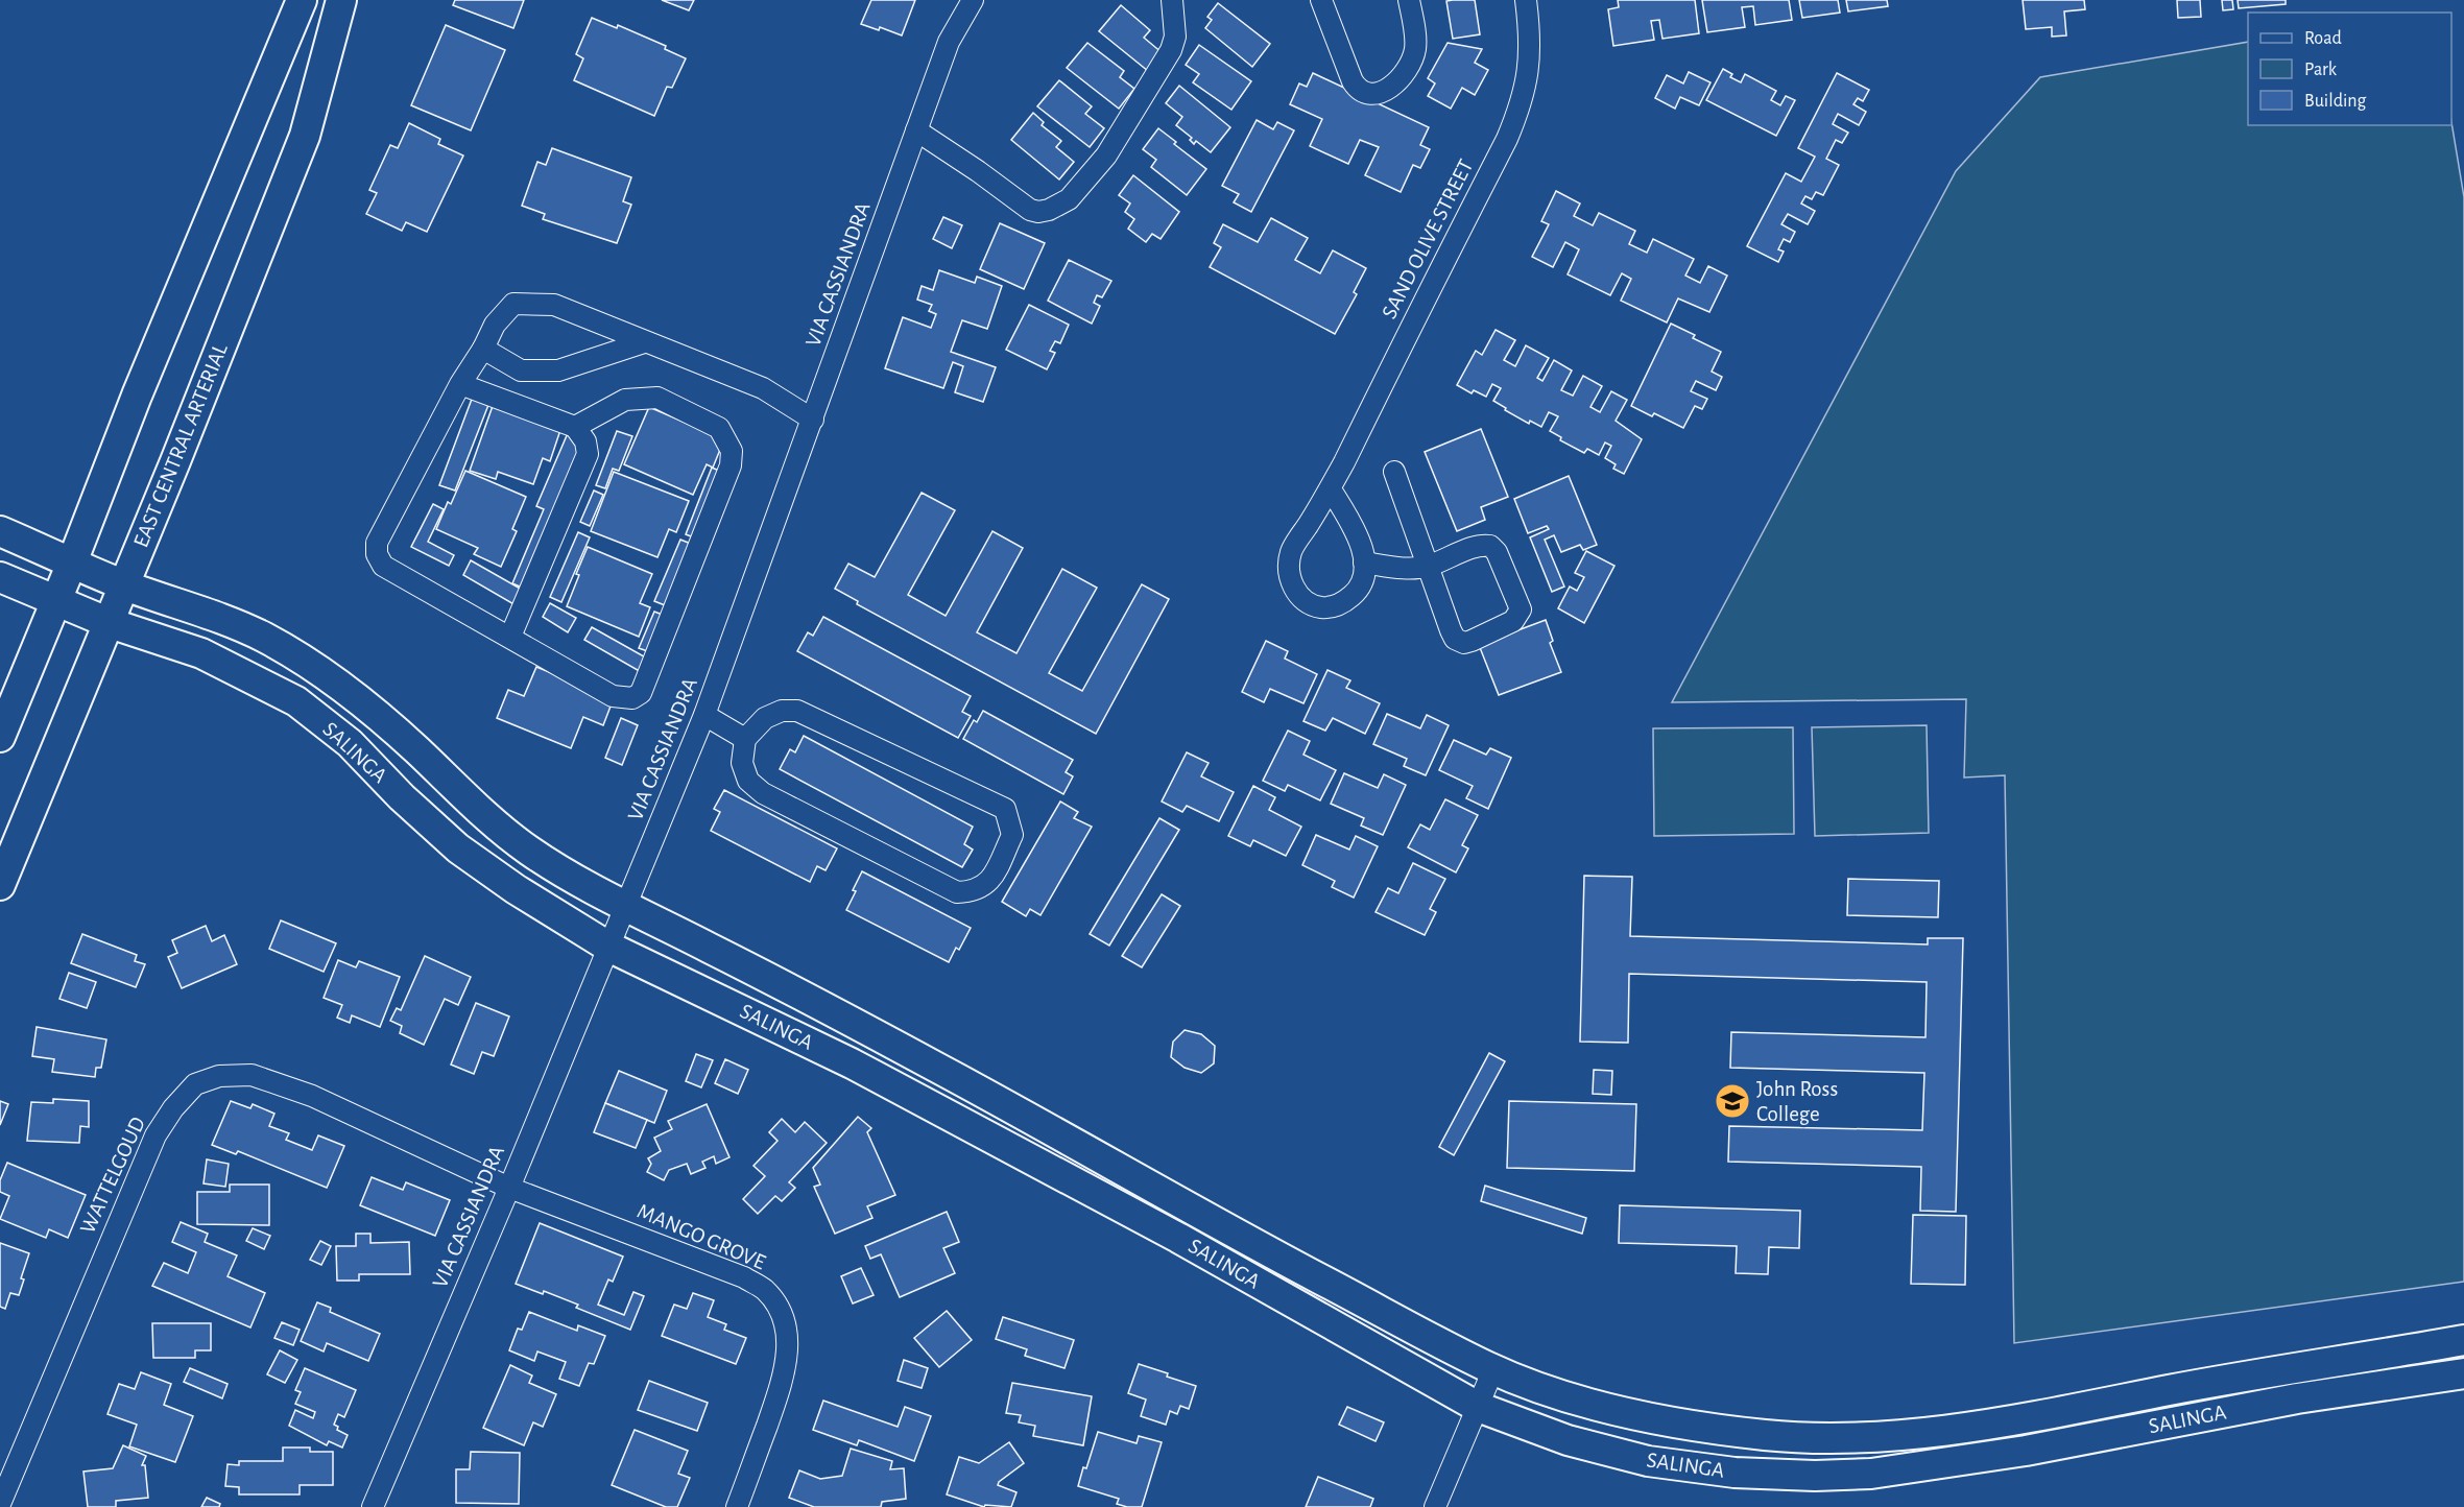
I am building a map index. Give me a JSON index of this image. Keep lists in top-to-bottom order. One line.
{"streets":{"street":["SAND OLIVE STREET","VIA CASSIANDRA","EAST CENTRAL ARTERIAL","SALINGA","WATTELGOUD","MANGO GROVE"]},"crossings":[["VIA CASSIANDRA","SALINGA"],["VIA CASSIANDRA","WATTELGOUD"],["VIA CASSIANDRA","MANGO GROVE"],["EAST CENTRAL ARTERIAL","SALINGA"],["WATTELGOUD","MANGO GROVE"]],"places":{"school or university":["John Ross College"]},"legend":["Road","Park","Building"]}
